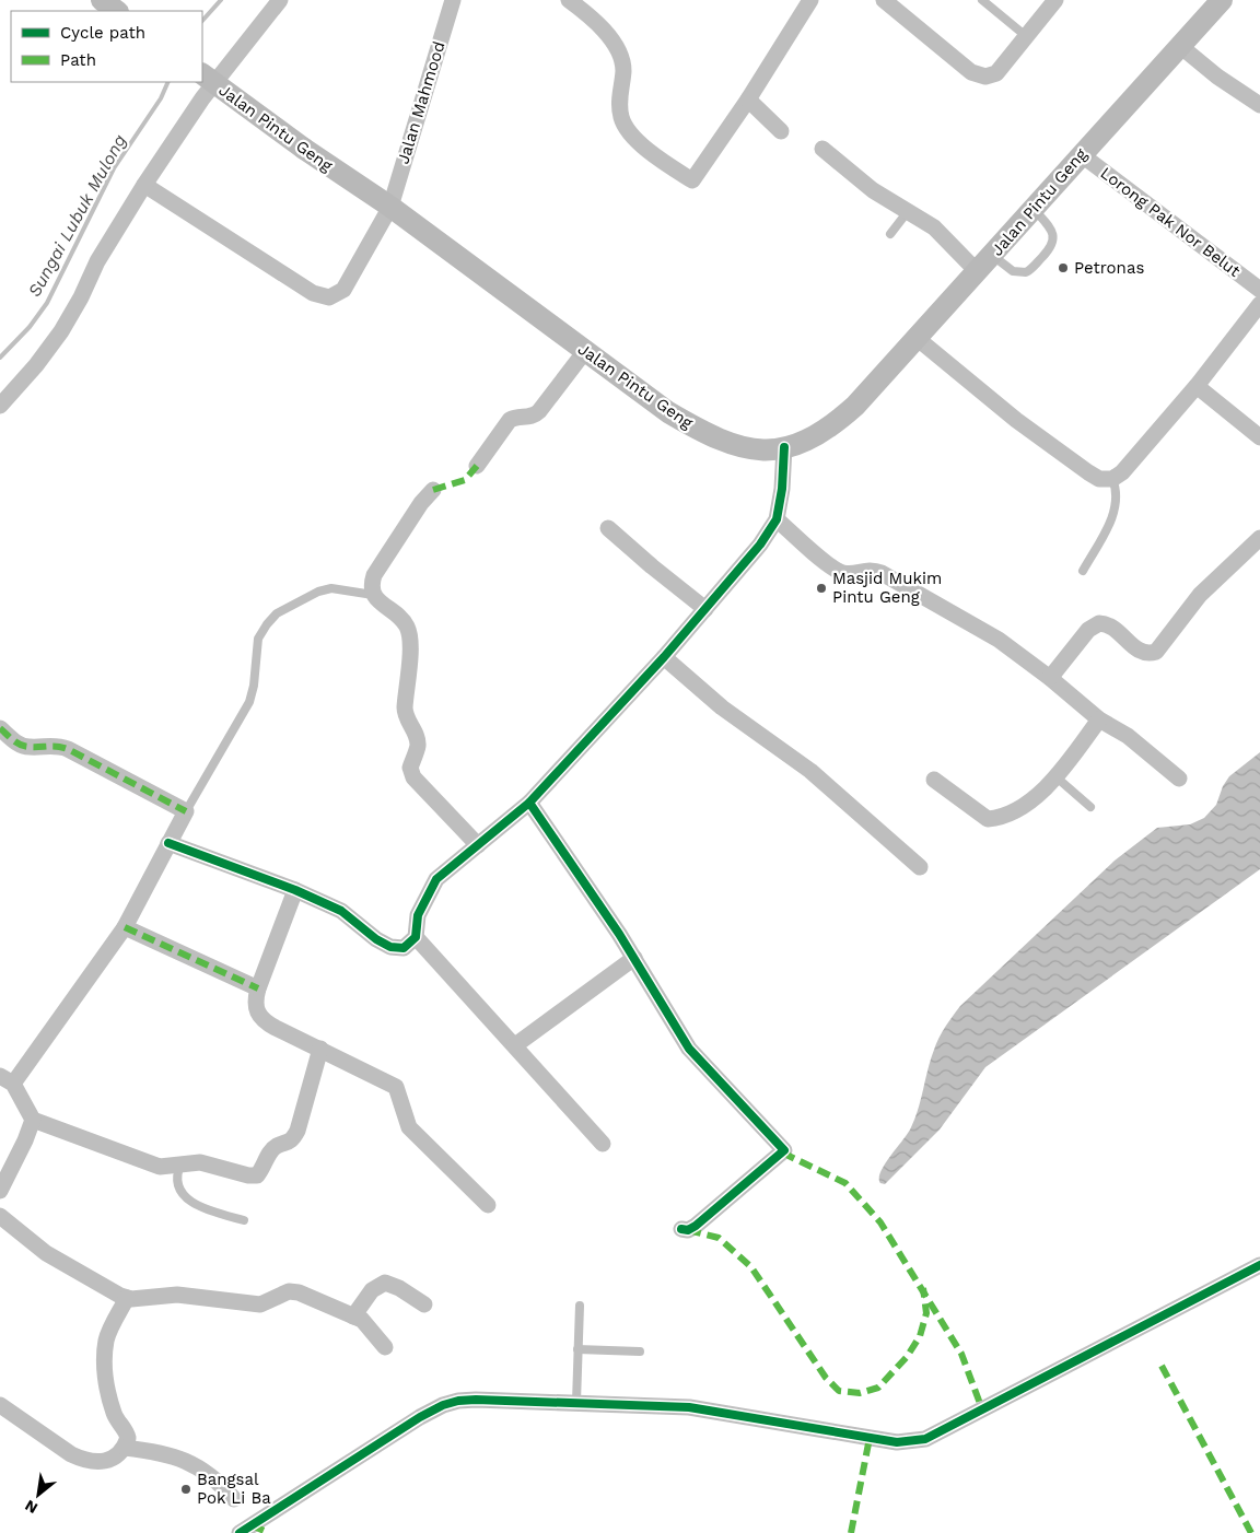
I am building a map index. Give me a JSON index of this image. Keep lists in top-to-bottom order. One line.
{"streets":{"main road":["Jalan Pintu Geng"],"street":["Jalan Mahmood","Lorong Pak Nor Belut"]},"crossings":[["Jalan Mahmood","Jalan Pintu Geng"],["Jalan Pintu Geng","Lorong Pak Nor Belut"]],"water":["Sungai Lubuk Mulong"],"places":["Petronas","Masjid Mukim Pintu Geng","Bangsal Pok Li Ba"],"legend":["Cycle path","Path"],"north":"bottom left"}
